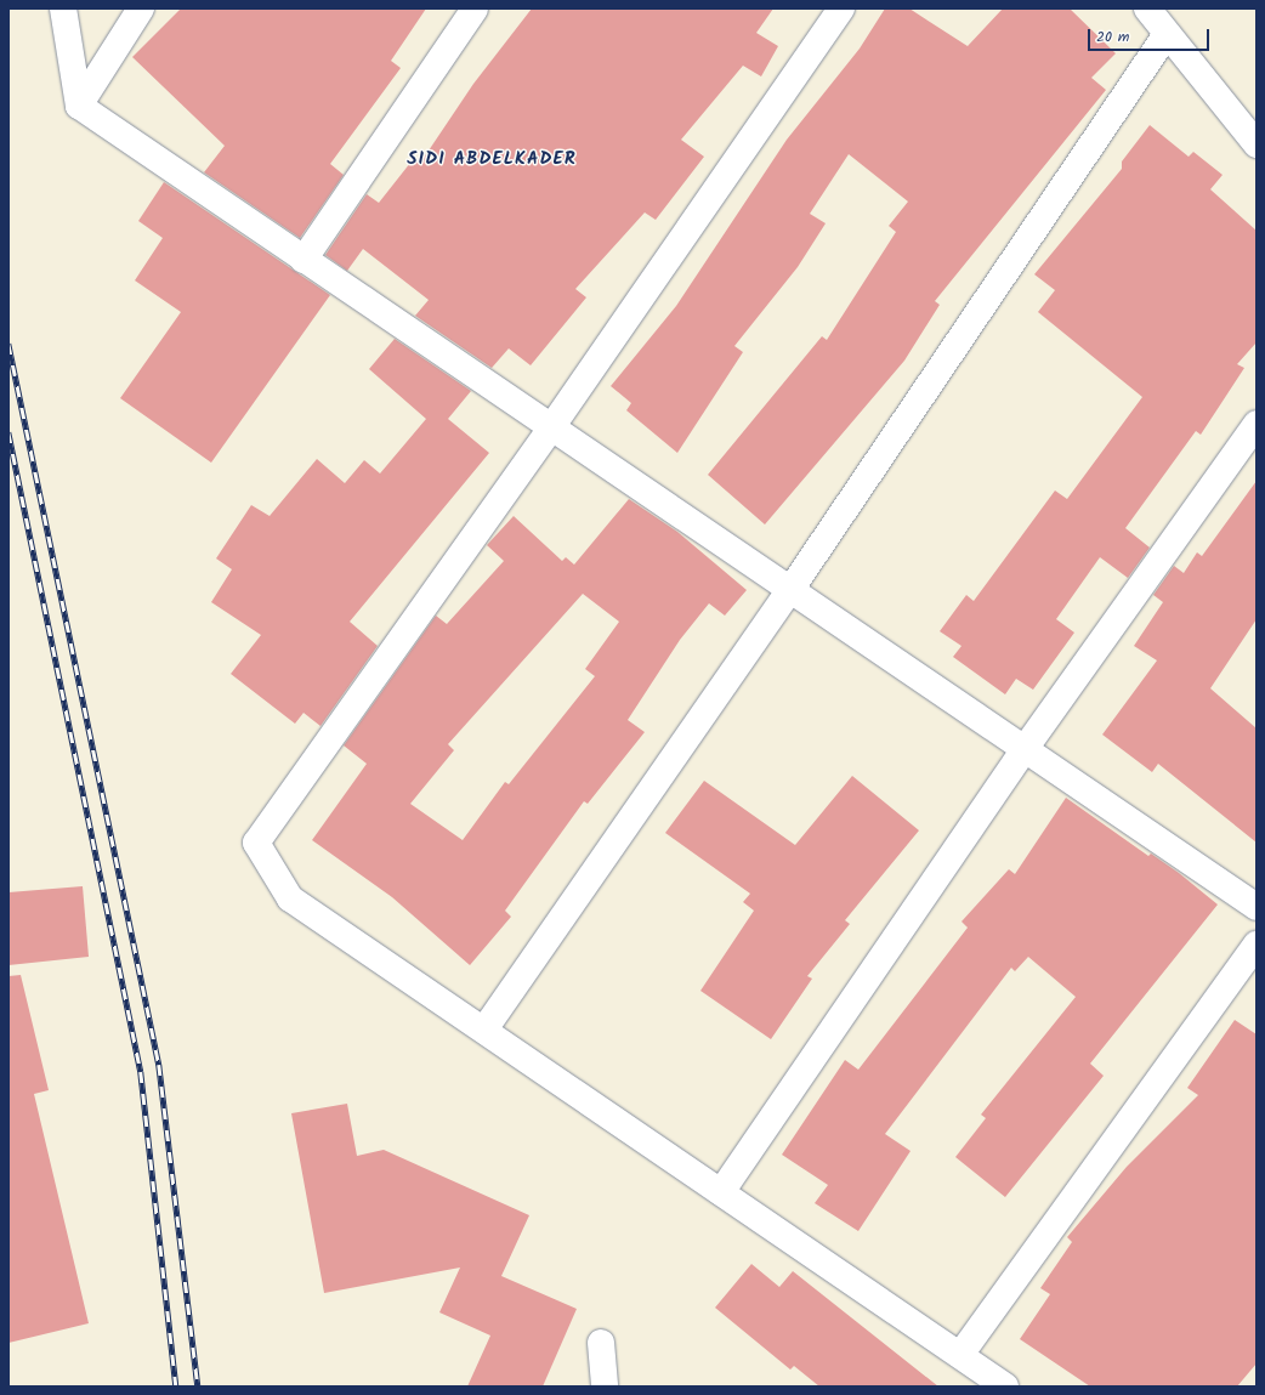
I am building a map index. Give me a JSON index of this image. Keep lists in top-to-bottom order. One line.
{"districts":["SIDI ABDELKADER"],"scale_bar":"20 m"}
